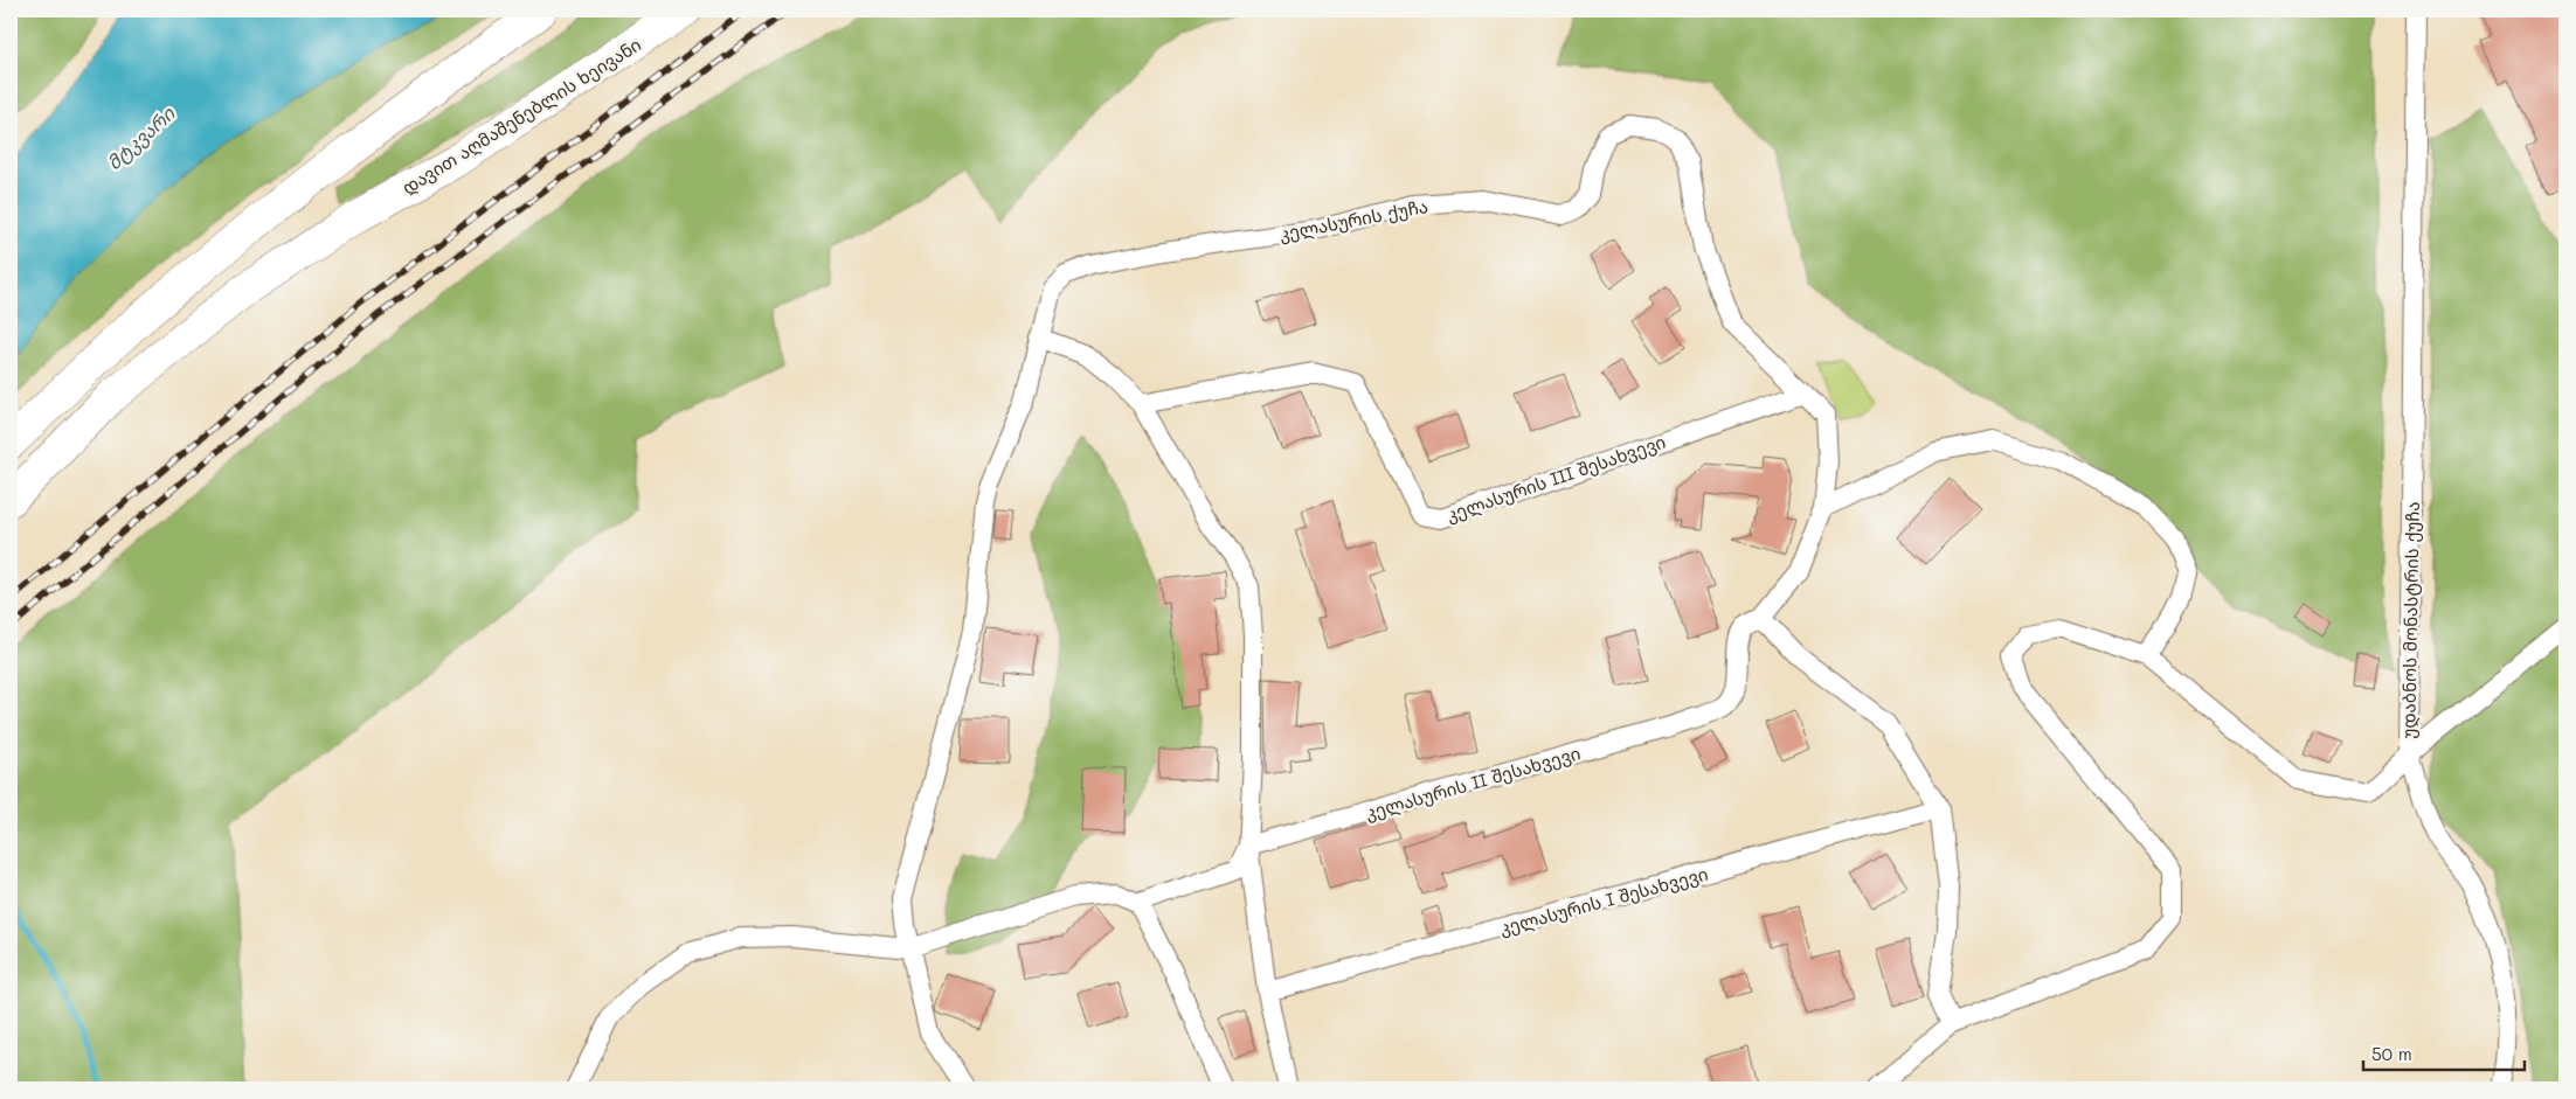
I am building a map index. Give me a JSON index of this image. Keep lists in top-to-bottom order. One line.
{"streets":{"highway":["დავით აღმაშენებლის ხეივანი"],"street":["კელასურის ქუჩა","კელასურის III შესახვევი","უდაბნოს მონასტრის ქუჩა","კელასურის II შესახვევი","კელასურის I შესახვევი"]},"crossings":[["კელასურის ქუჩა","კელასურის III შესახვევი"],["კელასურის ქუჩა","კელასურის II შესახვევი"]],"water":["მტკვარი"],"scale_bar":"50 m"}
